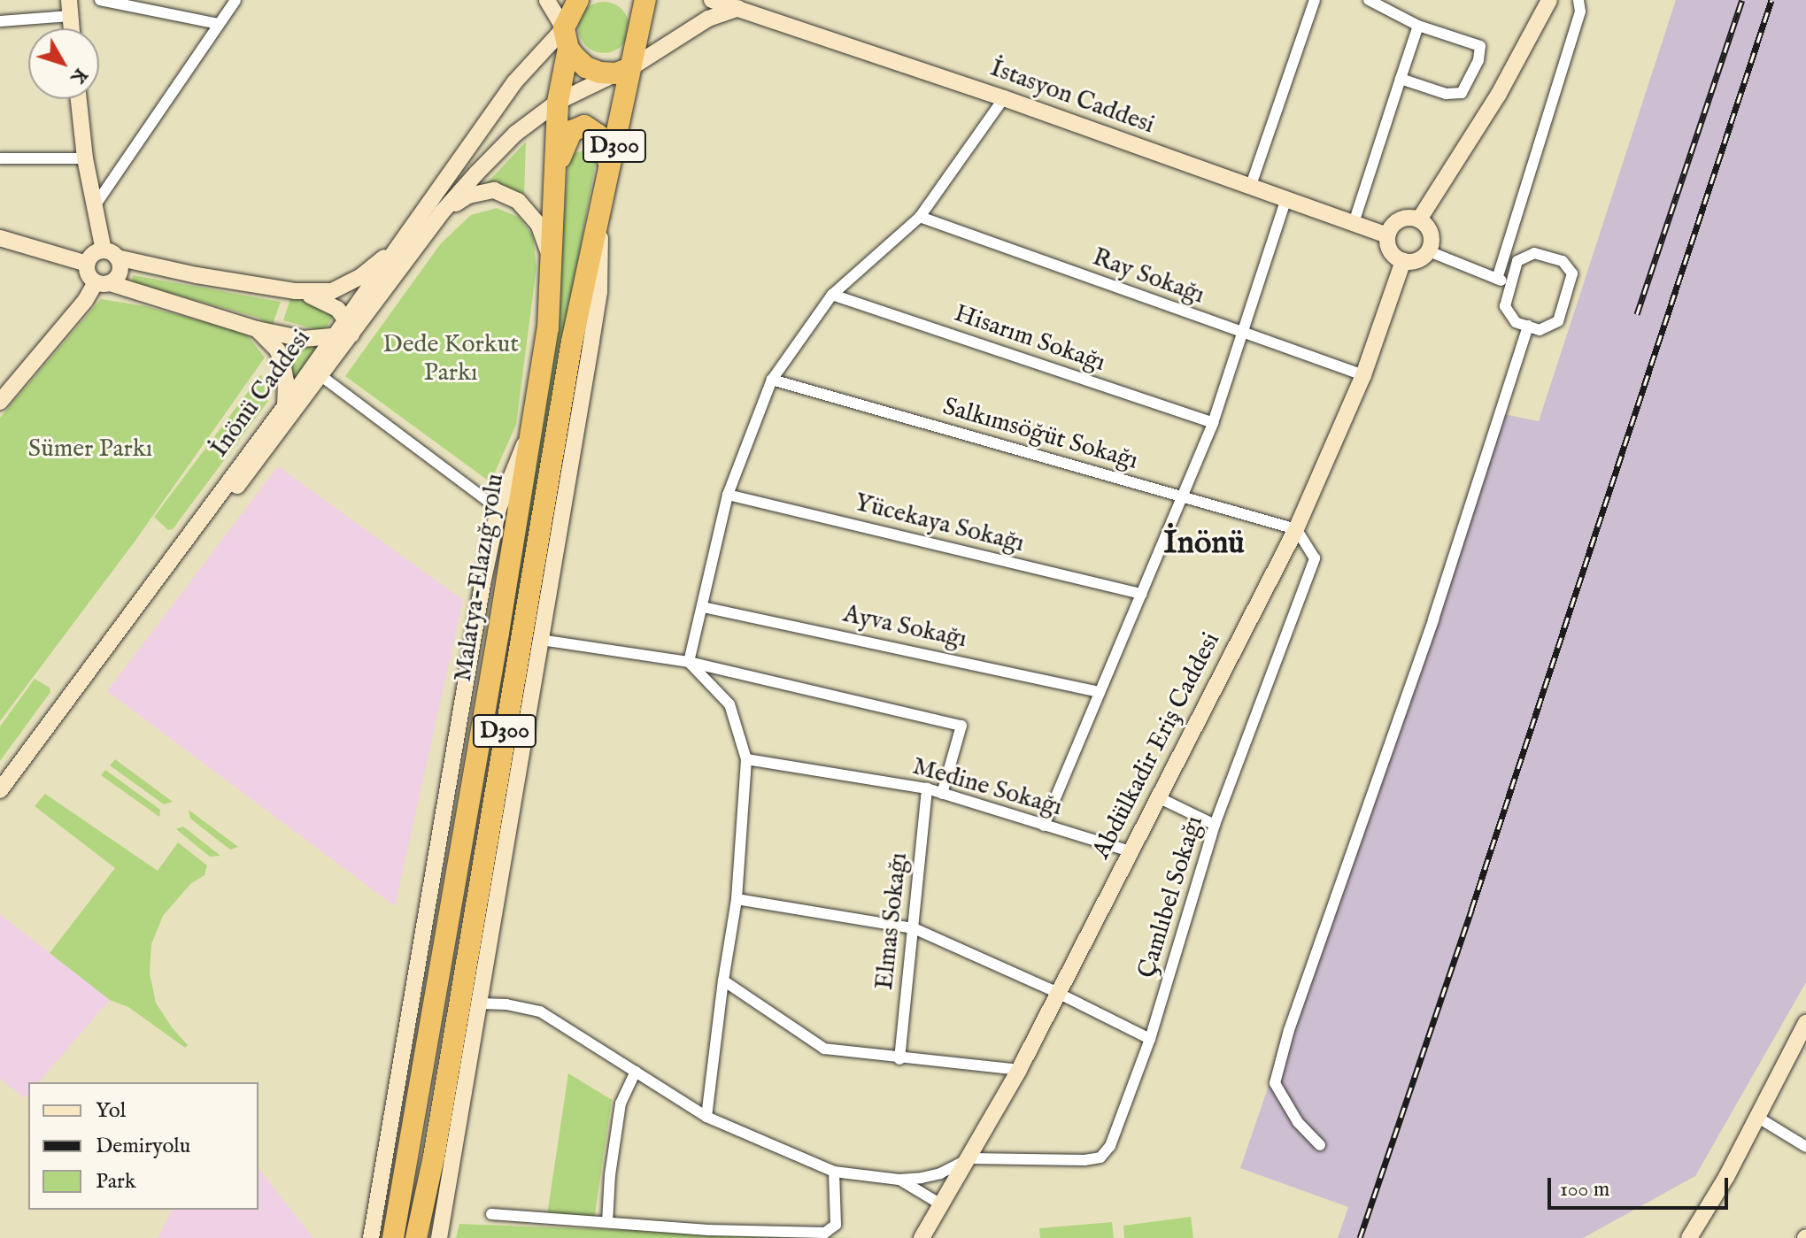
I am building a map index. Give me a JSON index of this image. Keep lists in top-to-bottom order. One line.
{"streets":{"highway":["D300","Malatya-Elazığ yolu"],"main road":["İstasyon Caddesi","İnönü Caddesi","Abdülkadir Eriş Caddesi"],"street":["Ray Sokağı","Hisarım Sokağı","Salkımsöğüt Sokağı","Yücekaya Sokağı","Ayva Sokağı","Medine Sokağı","Çamlıbel Sokağı","Elmas Sokağı"]},"crossings":[["İstasyon Caddesi","Abdülkadir Eriş Caddesi"],["Ray Sokağı","Abdülkadir Eriş Caddesi"],["İnönü Caddesi","Malatya-Elazığ yolu"],["Salkımsöğüt Sokağı","Abdülkadir Eriş Caddesi"],["Salkımsöğüt Sokağı","Çamlıbel Sokağı"],["Abdülkadir Eriş Caddesi","Medine Sokağı"],["Abdülkadir Eriş Caddesi","Çamlıbel Sokağı"],["Medine Sokağı","Elmas Sokağı"]],"districts":["İnönü"],"parks":["Dede Korkut Parkı","Sümer Parkı"],"legend":["Yol","Demiryolu","Park"],"scale_bar":"100 m","north":"bottom right"}
